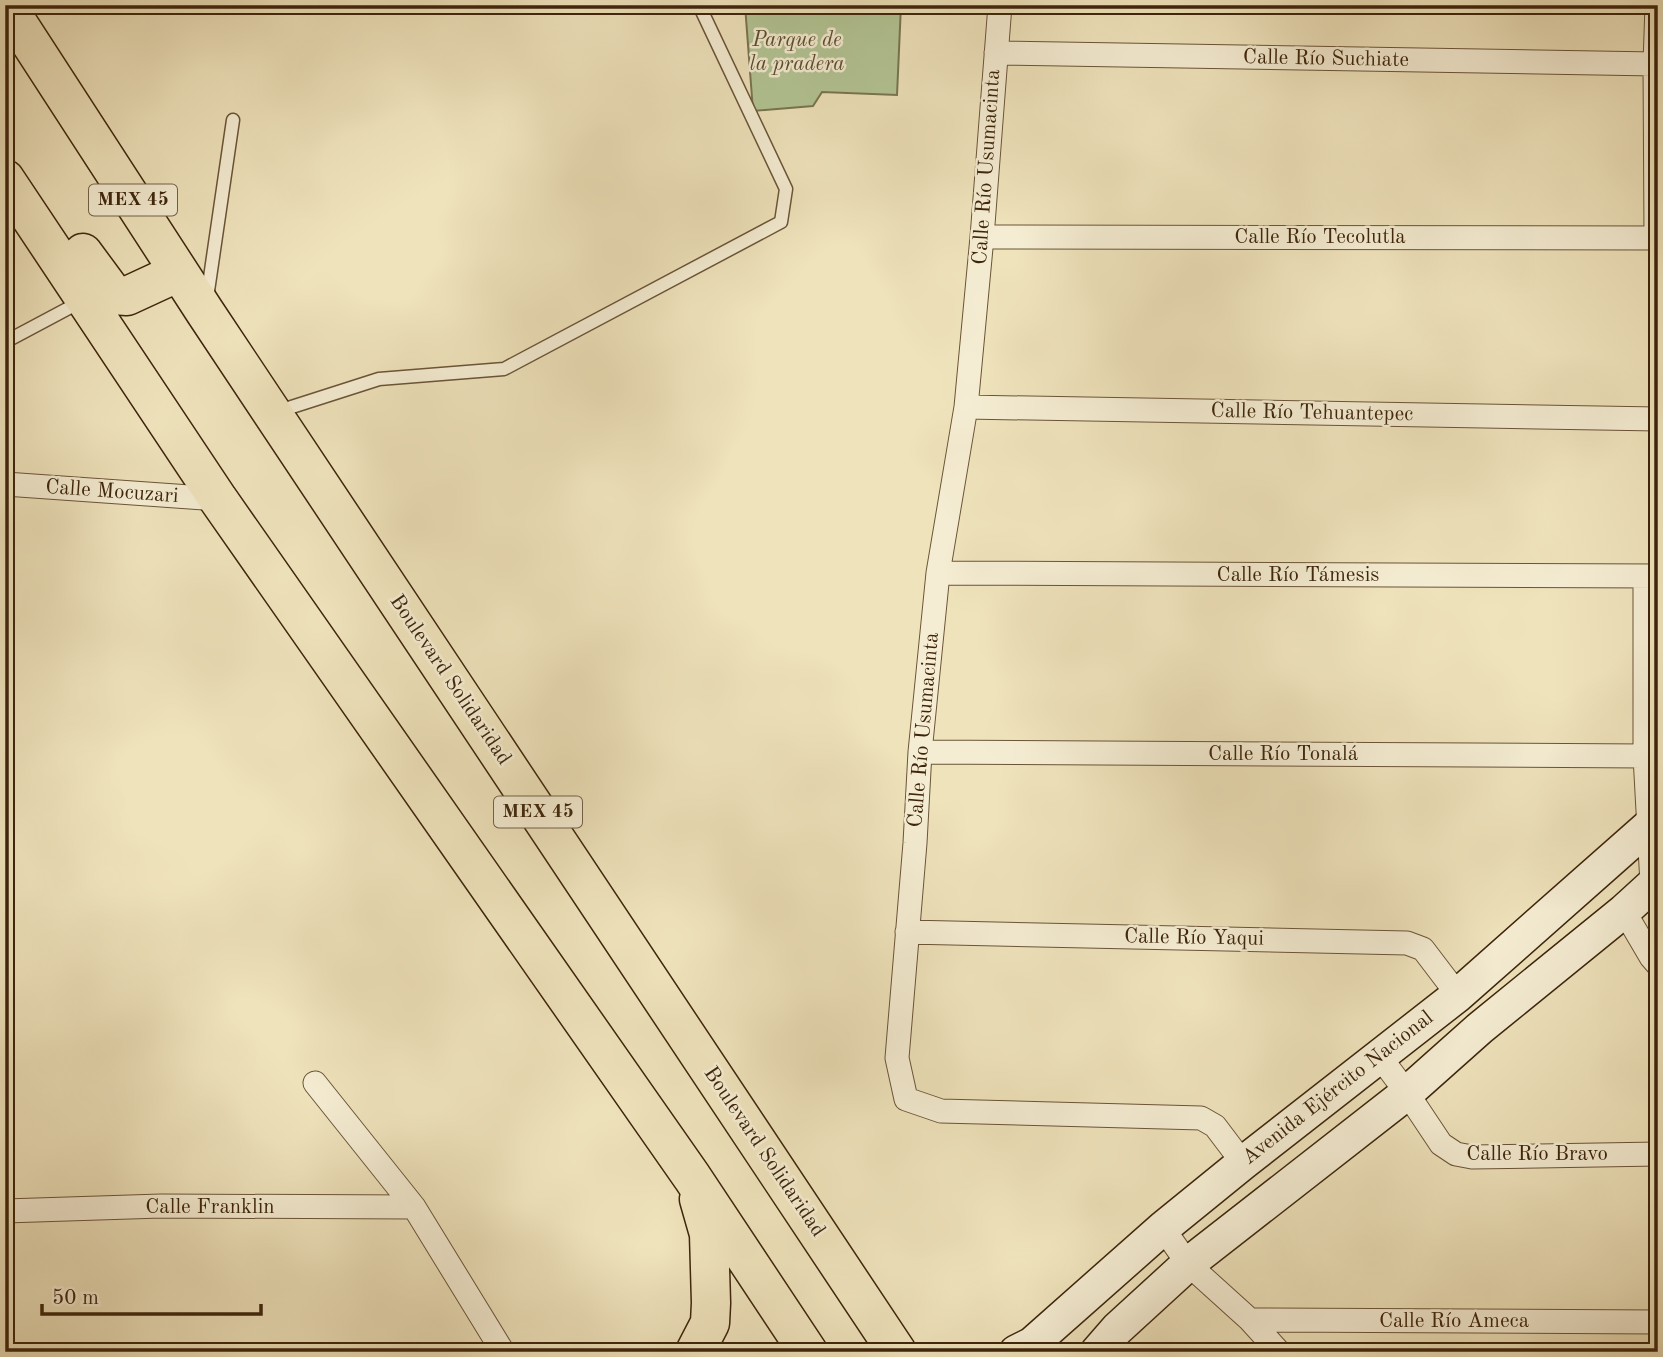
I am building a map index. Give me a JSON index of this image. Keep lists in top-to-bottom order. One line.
{"streets":{"highway":["MEX 45","Boulevard Solidaridad"],"main road":["Avenida Ejército Nacional"],"street":["Calle Río Suchiate","Calle Río Usumacinta","Calle Río Tecolutla","Calle Río Tehuantepec","Calle Mocuzari","Calle Río Támesis","Calle Río Tonalá","Calle Río Yaqui","Calle Río Bravo","Calle Franklin","Calle Río Ameca"]},"crossings":[["Calle Río Suchiate","Calle Río Usumacinta"],["Calle Río Usumacinta","Calle Río Tecolutla"],["Calle Río Usumacinta","Calle Río Tehuantepec"],["Calle Río Usumacinta","Calle Río Támesis"],["Calle Río Usumacinta","Calle Río Tonalá"],["Calle Río Usumacinta","Calle Río Yaqui"],["Calle Río Usumacinta","Avenida Ejército Nacional"],["Calle Río Yaqui","Avenida Ejército Nacional"],["Avenida Ejército Nacional","Calle Río Bravo"]],"parks":["Parque de la pradera"],"scale_bar":"50 m"}
